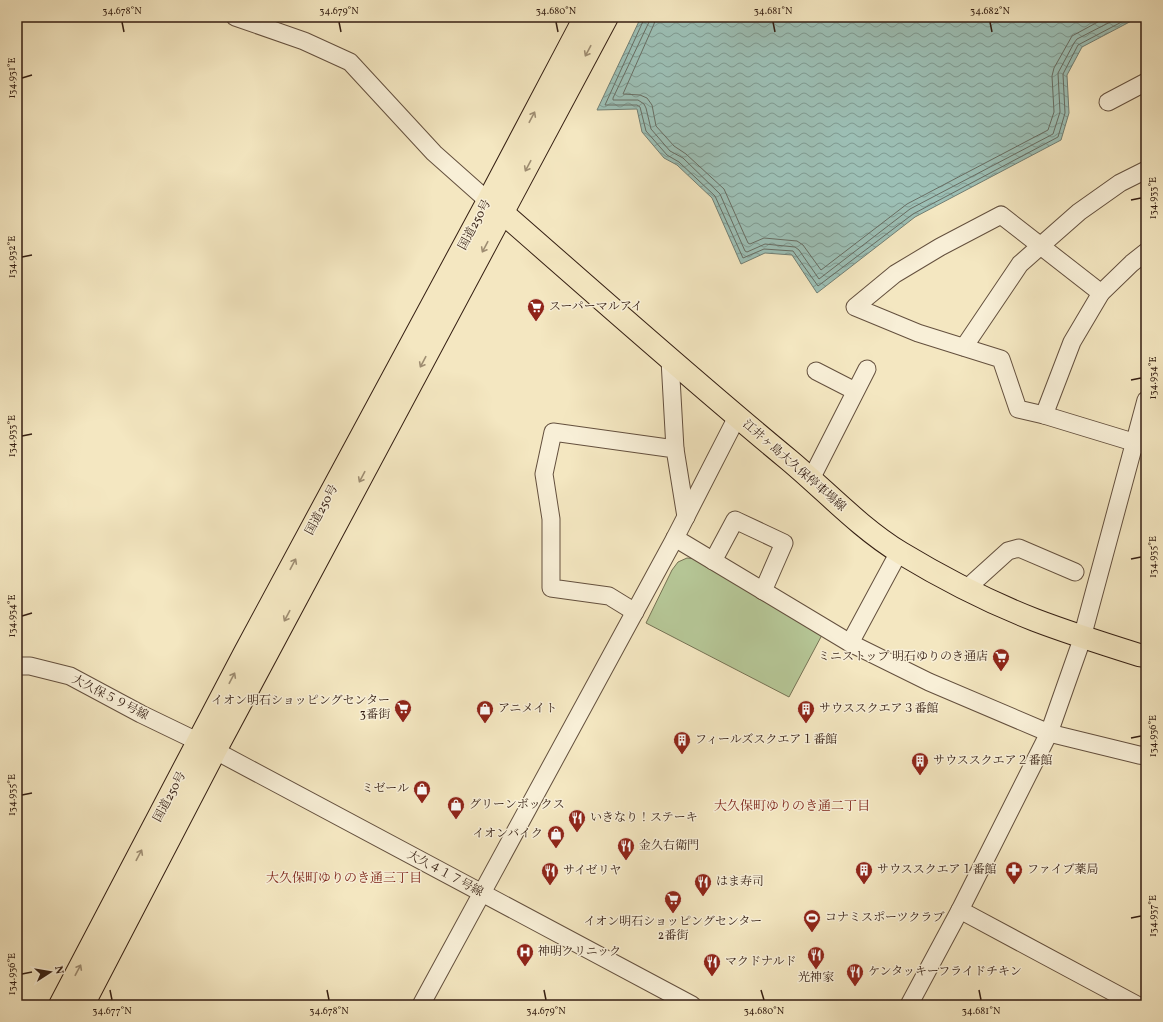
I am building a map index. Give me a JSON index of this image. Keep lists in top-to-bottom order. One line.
{"streets":{"main road":["国道250号","江井ヶ島大久保停車場線"],"street":["大久保５９号線","大久４１７号線"]},"crossings":[["国道250号","江井ヶ島大久保停車場線"],["国道250号","大久保５９号線"],["国道250号","大久４１７号線"],["大久保５９号線","大久４１７号線"]],"districts":["大久保町ゆりのき通二丁目","大久保町ゆりのき通三丁目"],"places":{"supermarket":["スーパーマルアイ","ミニストップ 明石ゆりのき通店","イオン明石ショッピングセンター 3番街","イオン明石ショッピングセンター 2番街"],"shop":["アニメイト","ミゼール","グリーンボックス","イオンバイク"],"building":["サウススクエア３番館","フィールズスクエア１番館","サウススクエア２番館","サウススクエア１番館"],"restaurant":["いきなり！ステーキ","金久右衛門","サイゼリヤ","はま寿司","光神家","マクドナルド","ケンタッキーフライドチキン"],"pharmacy":["ファイブ薬局"],"sports":["コナミスポーツクラブ"],"hospital":["神明クリニック"]},"north":"right","coordinates":["34.678°N","34.679°N","34.680°N","34.681°N","34.682°N","134.931°E","134.933°E","134.932°E","134.934°E","134.935°E","134.936°E","134.937°E","34.677°N"]}
